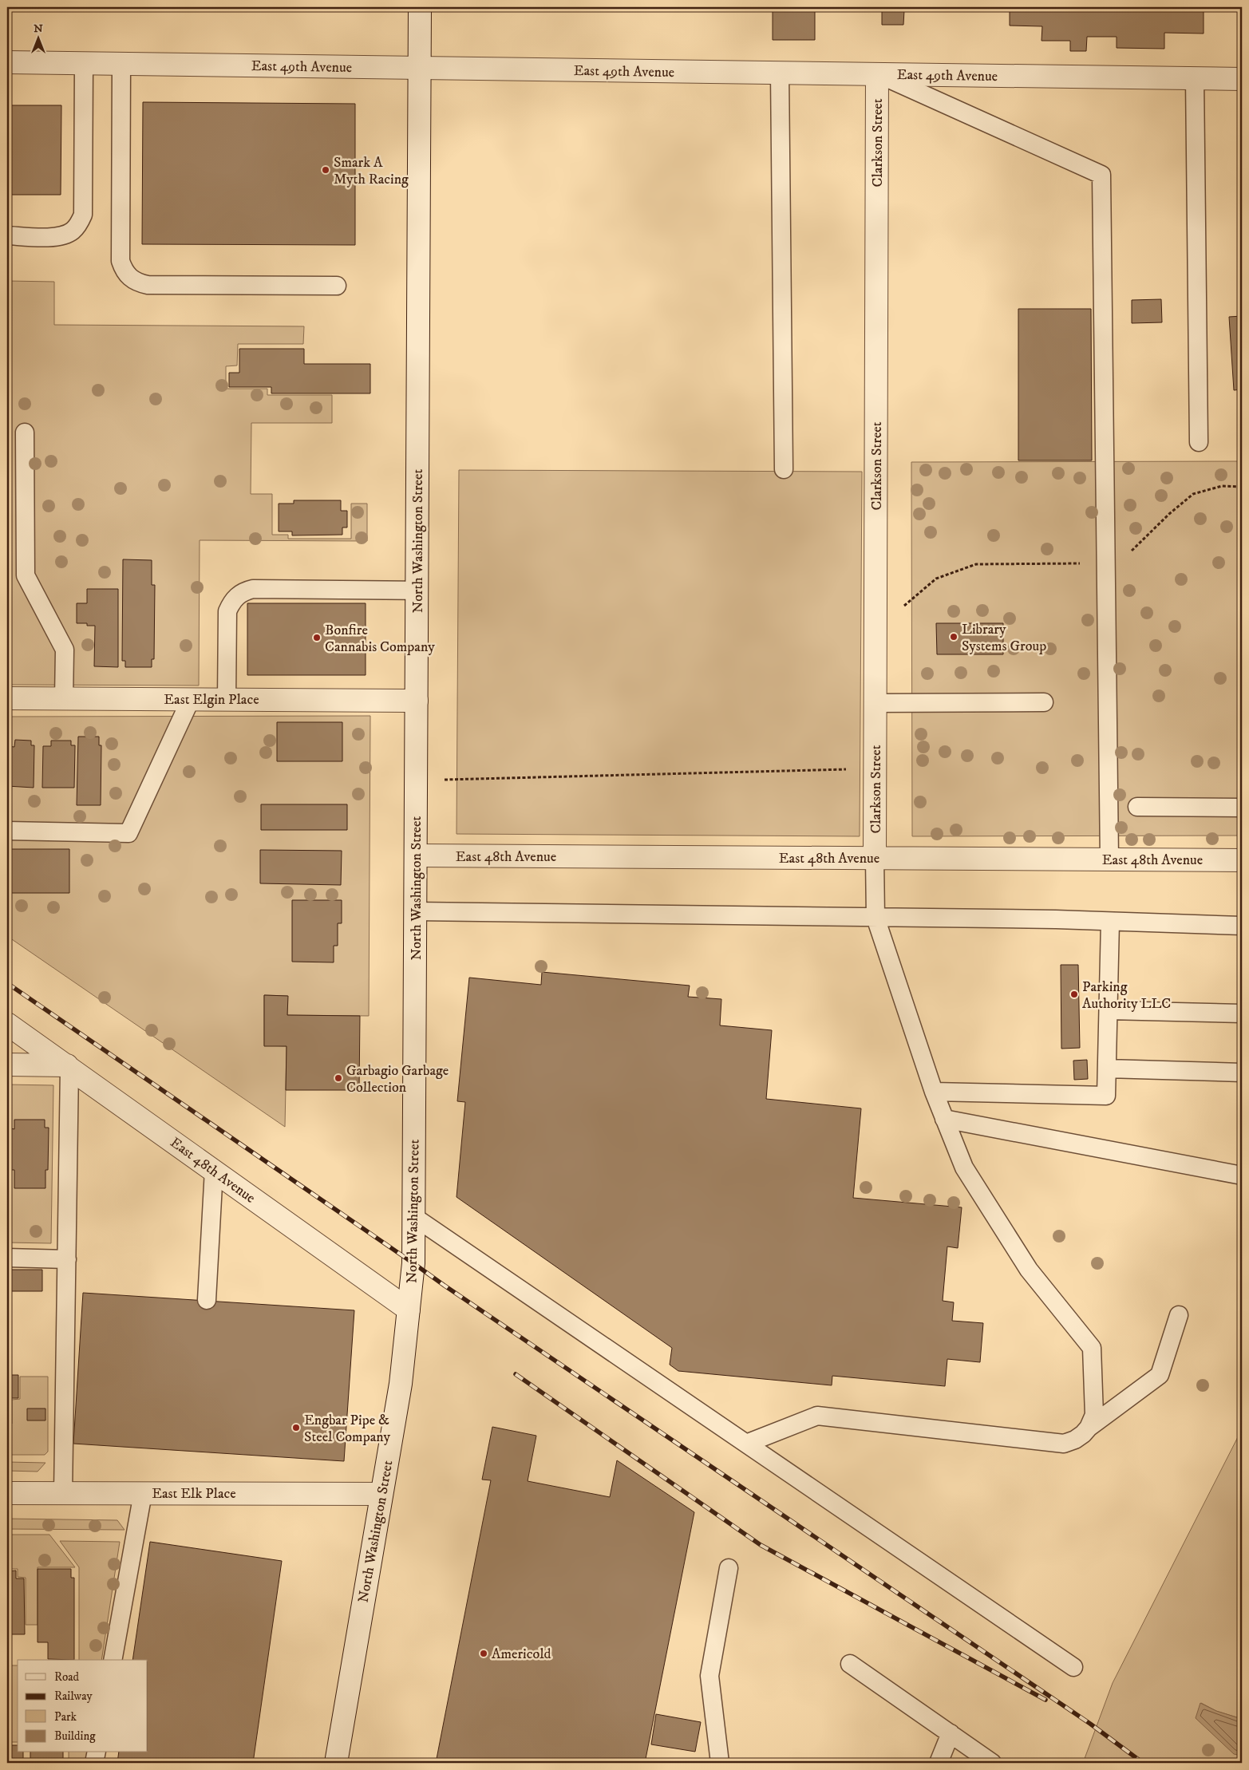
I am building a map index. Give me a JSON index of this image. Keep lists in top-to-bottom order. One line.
{"streets":{"street":["East 49th Avenue","Clarkson Street","North Washington Street","East Elgin Place","East 48th Avenue","East Elk Place"]},"crossings":[["East 49th Avenue","Clarkson Street"],["East 49th Avenue","North Washington Street"],["Clarkson Street","East 48th Avenue"],["North Washington Street","East Elgin Place"],["North Washington Street","East 48th Avenue"],["North Washington Street","East Elk Place"]],"places":["Smark A Myth Racing","Library Systems Group","Bonfire Cannabis Company","Parking Authority LLC","Garbagio Garbage Collection","Engbar Pipe & Steel Company","Americold"],"legend":["Road","Railway","Park","Building"],"north":"top"}
